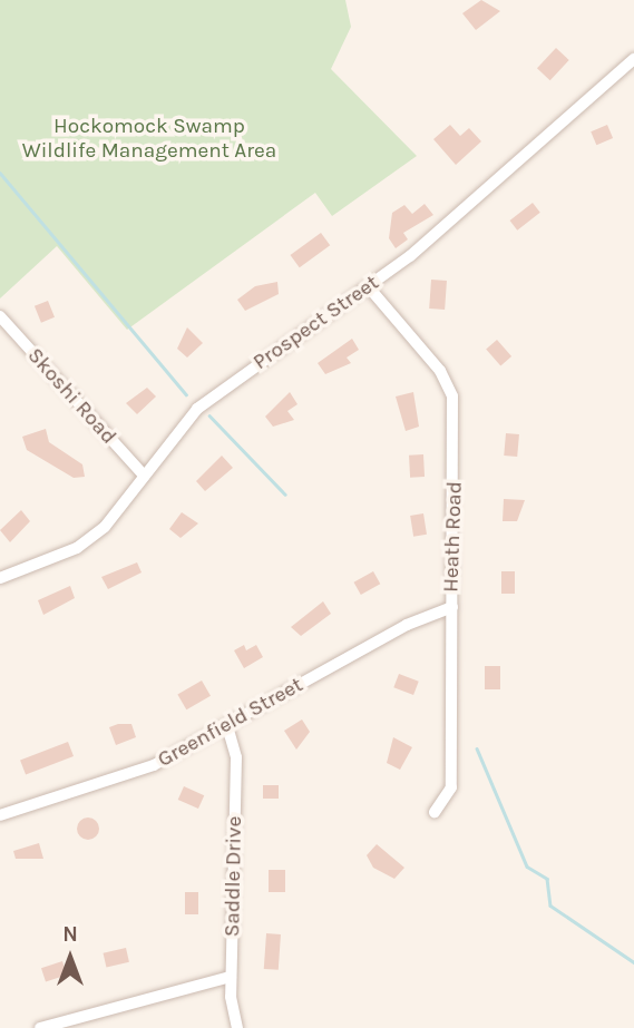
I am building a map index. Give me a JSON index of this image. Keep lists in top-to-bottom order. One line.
{"streets":{"street":["Prospect Street","Skoshi Road","Heath Road","Greenfield Street","Saddle Drive"]},"crossings":[["Prospect Street","Skoshi Road"],["Prospect Street","Heath Road"],["Heath Road","Greenfield Street"],["Greenfield Street","Saddle Drive"]],"parks":["Hockomock Swamp Wildlife Management Area"],"north":"top"}
